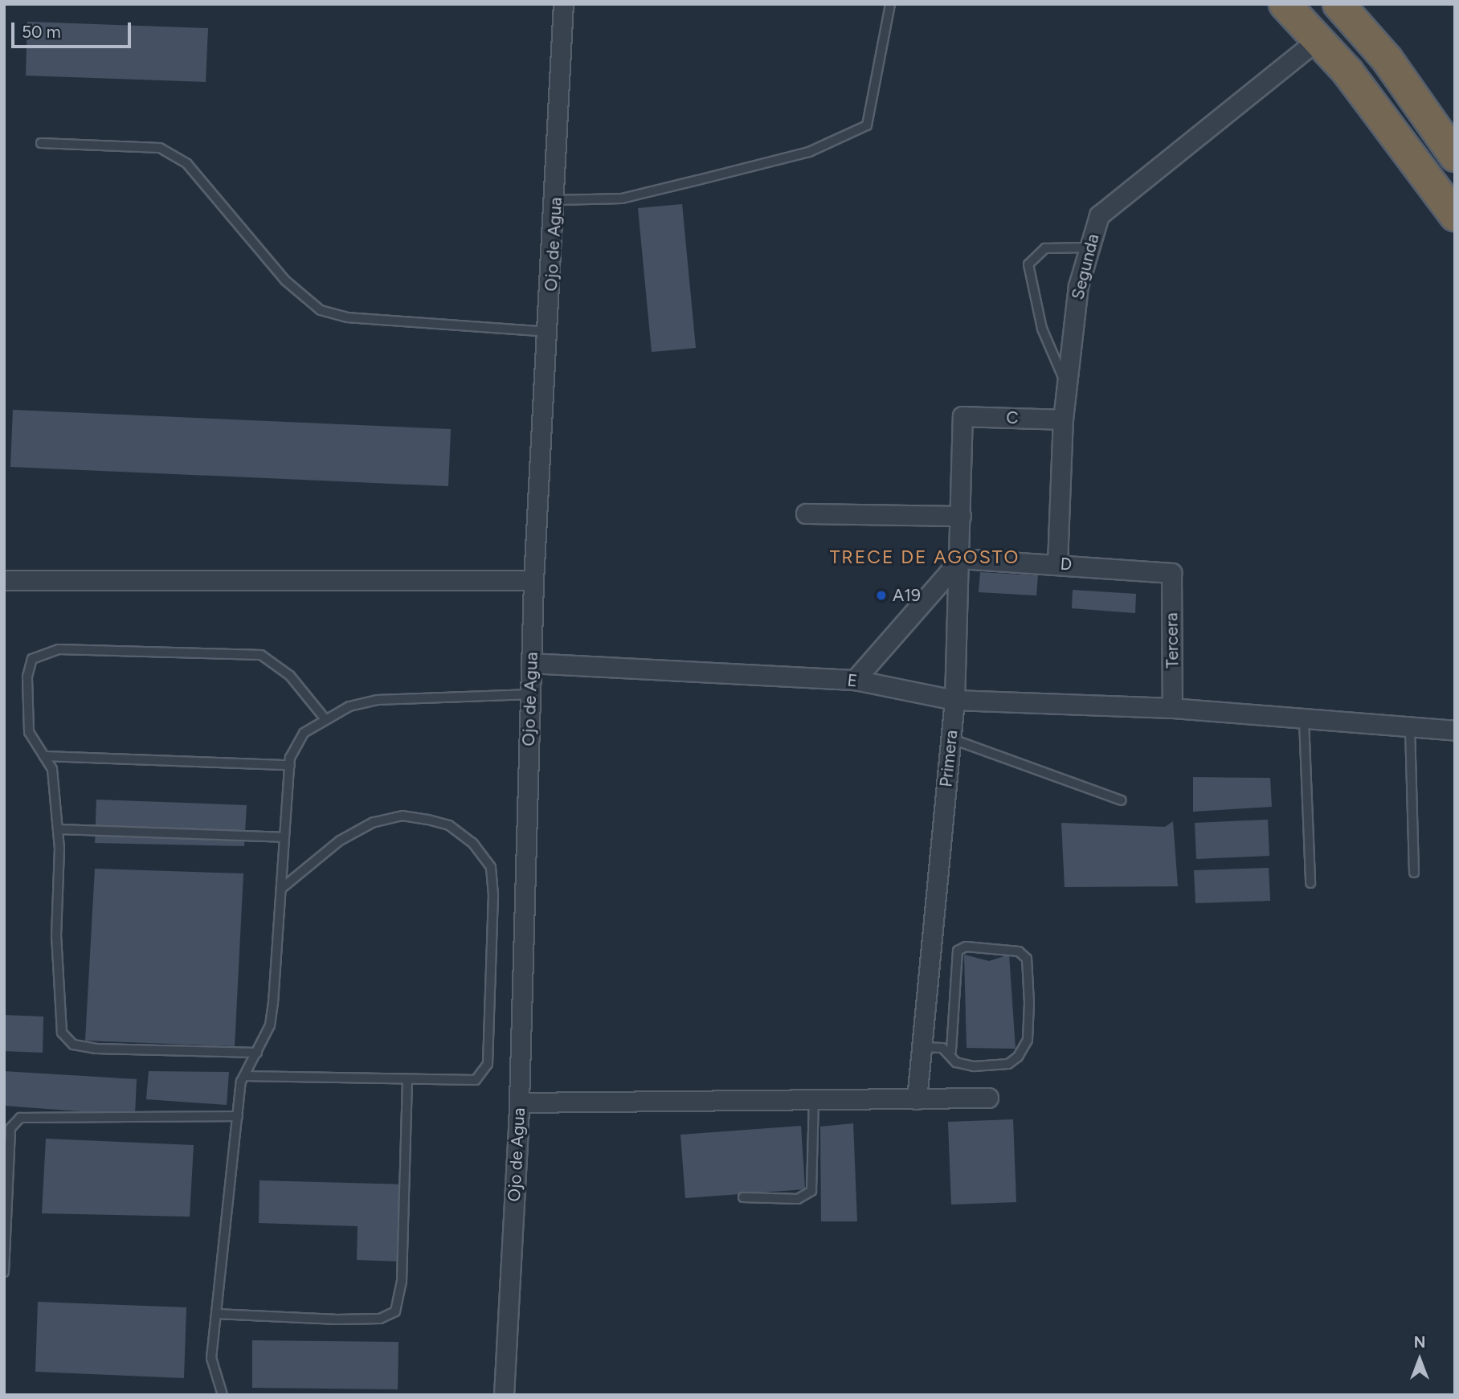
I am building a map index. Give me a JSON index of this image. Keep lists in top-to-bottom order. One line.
{"streets":{"street":["Ojo de Agua","Segunda","C","D","Tercera","E","Primera"]},"crossings":[["Ojo de Agua","E"],["Segunda","C"],["Segunda","D"],["C","Primera"],["D","Tercera"],["D","Primera"],["Tercera","E"],["E","Primera"]],"districts":["TRECE DE AGOSTO"],"places":["A19"],"scale_bar":"50 m","north":"top"}
